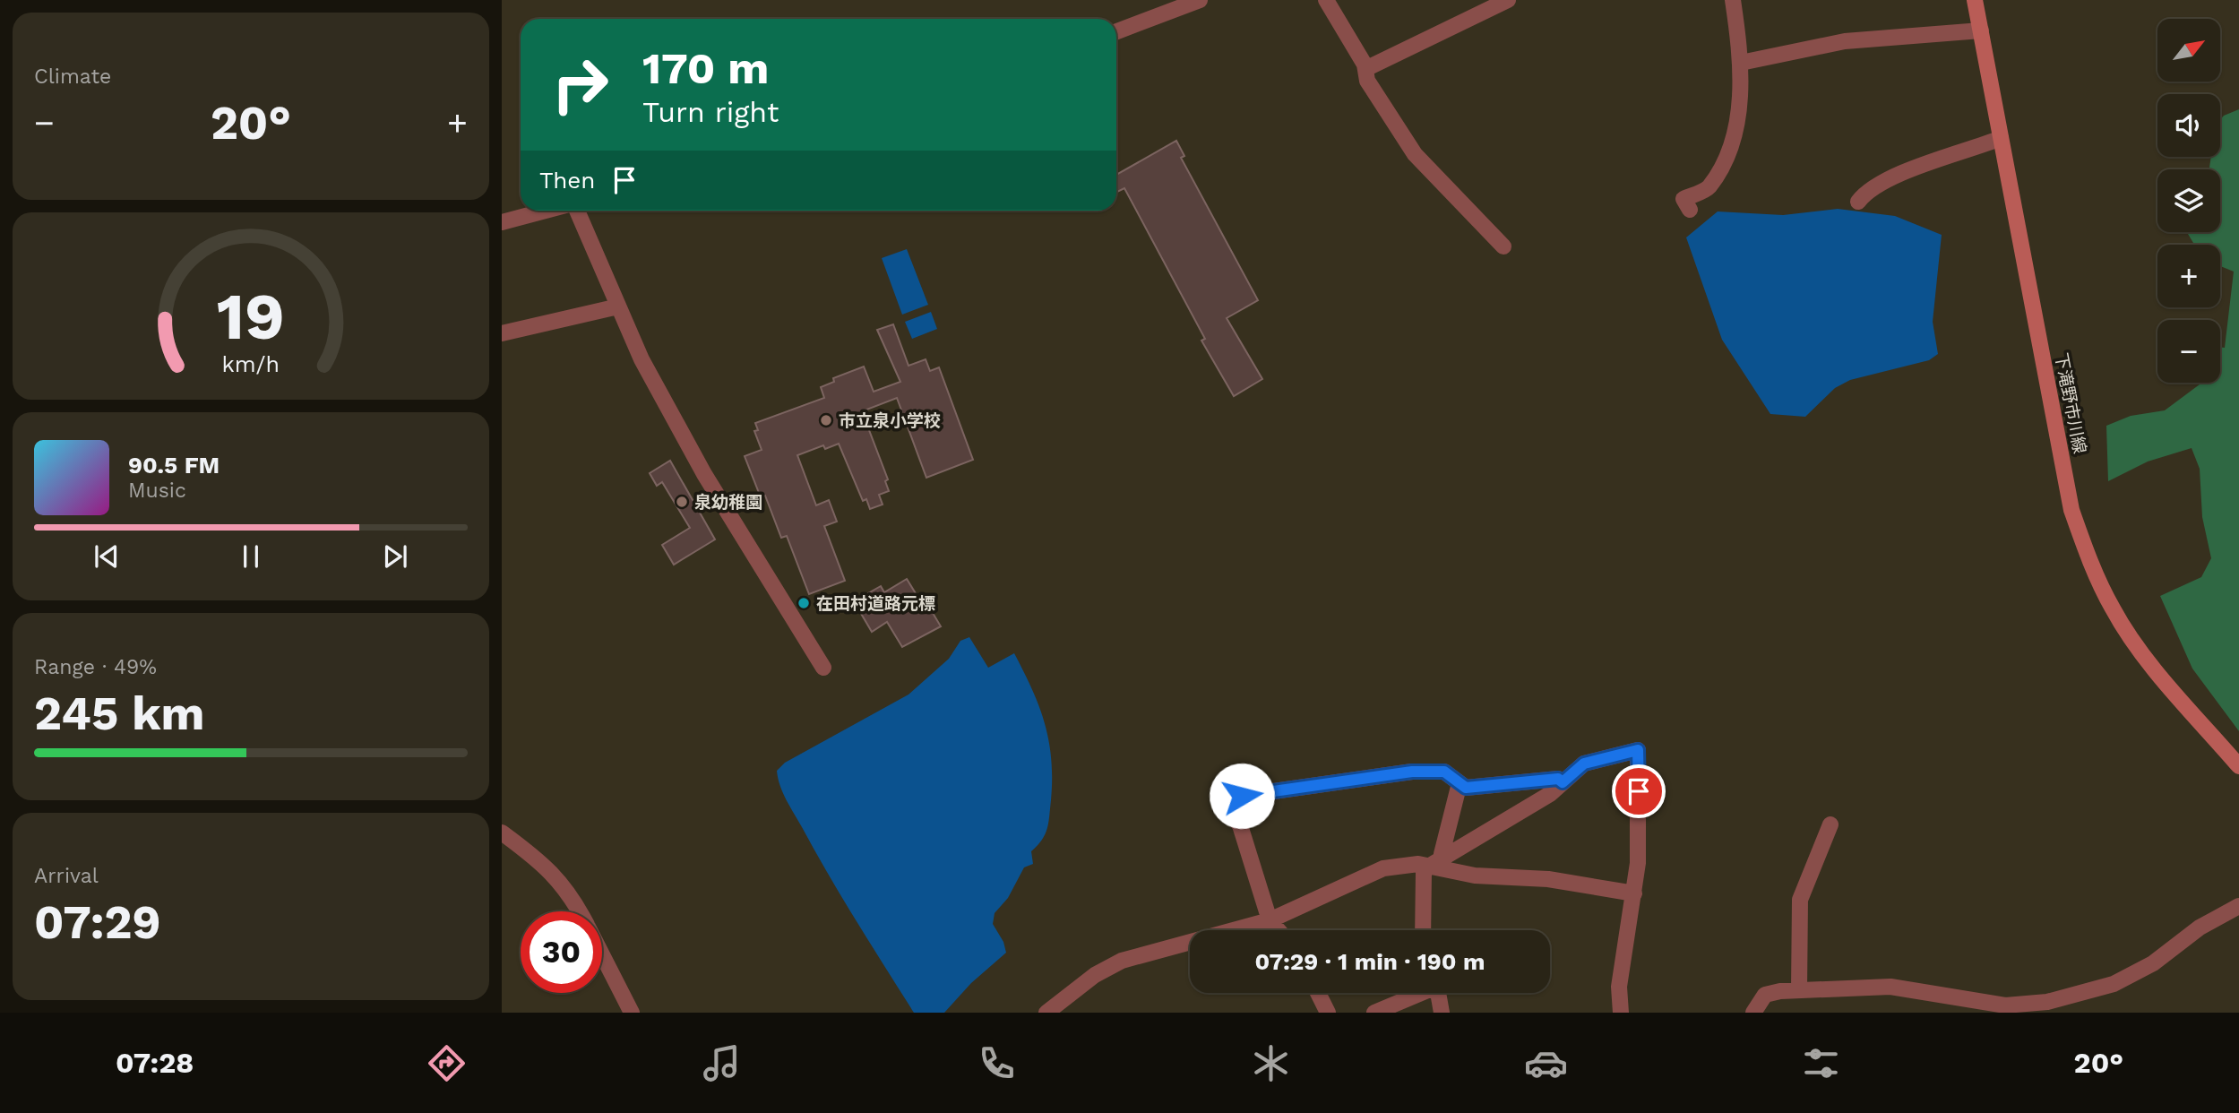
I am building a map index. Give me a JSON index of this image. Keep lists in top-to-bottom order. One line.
{"streets":{"main road":["下滝野市川線"]},"places":["市立泉小学校","泉幼稚園","在田村道路元標"],"north":"top right","page":{"tile":["Climate",["Range · 49%","245 km"],["Arrival","07:29"]],"map_buttons":["+","−"],"turn":["170 m","Turn right"],"heat":["−","20°","+"],"then":"Then","song":["90.5 FM","Music"],"limit":"30","trip":"07:29 · 1 min · 190 m","tabs":["07:28","20°"],"gauge":["19","km/h"]}}
